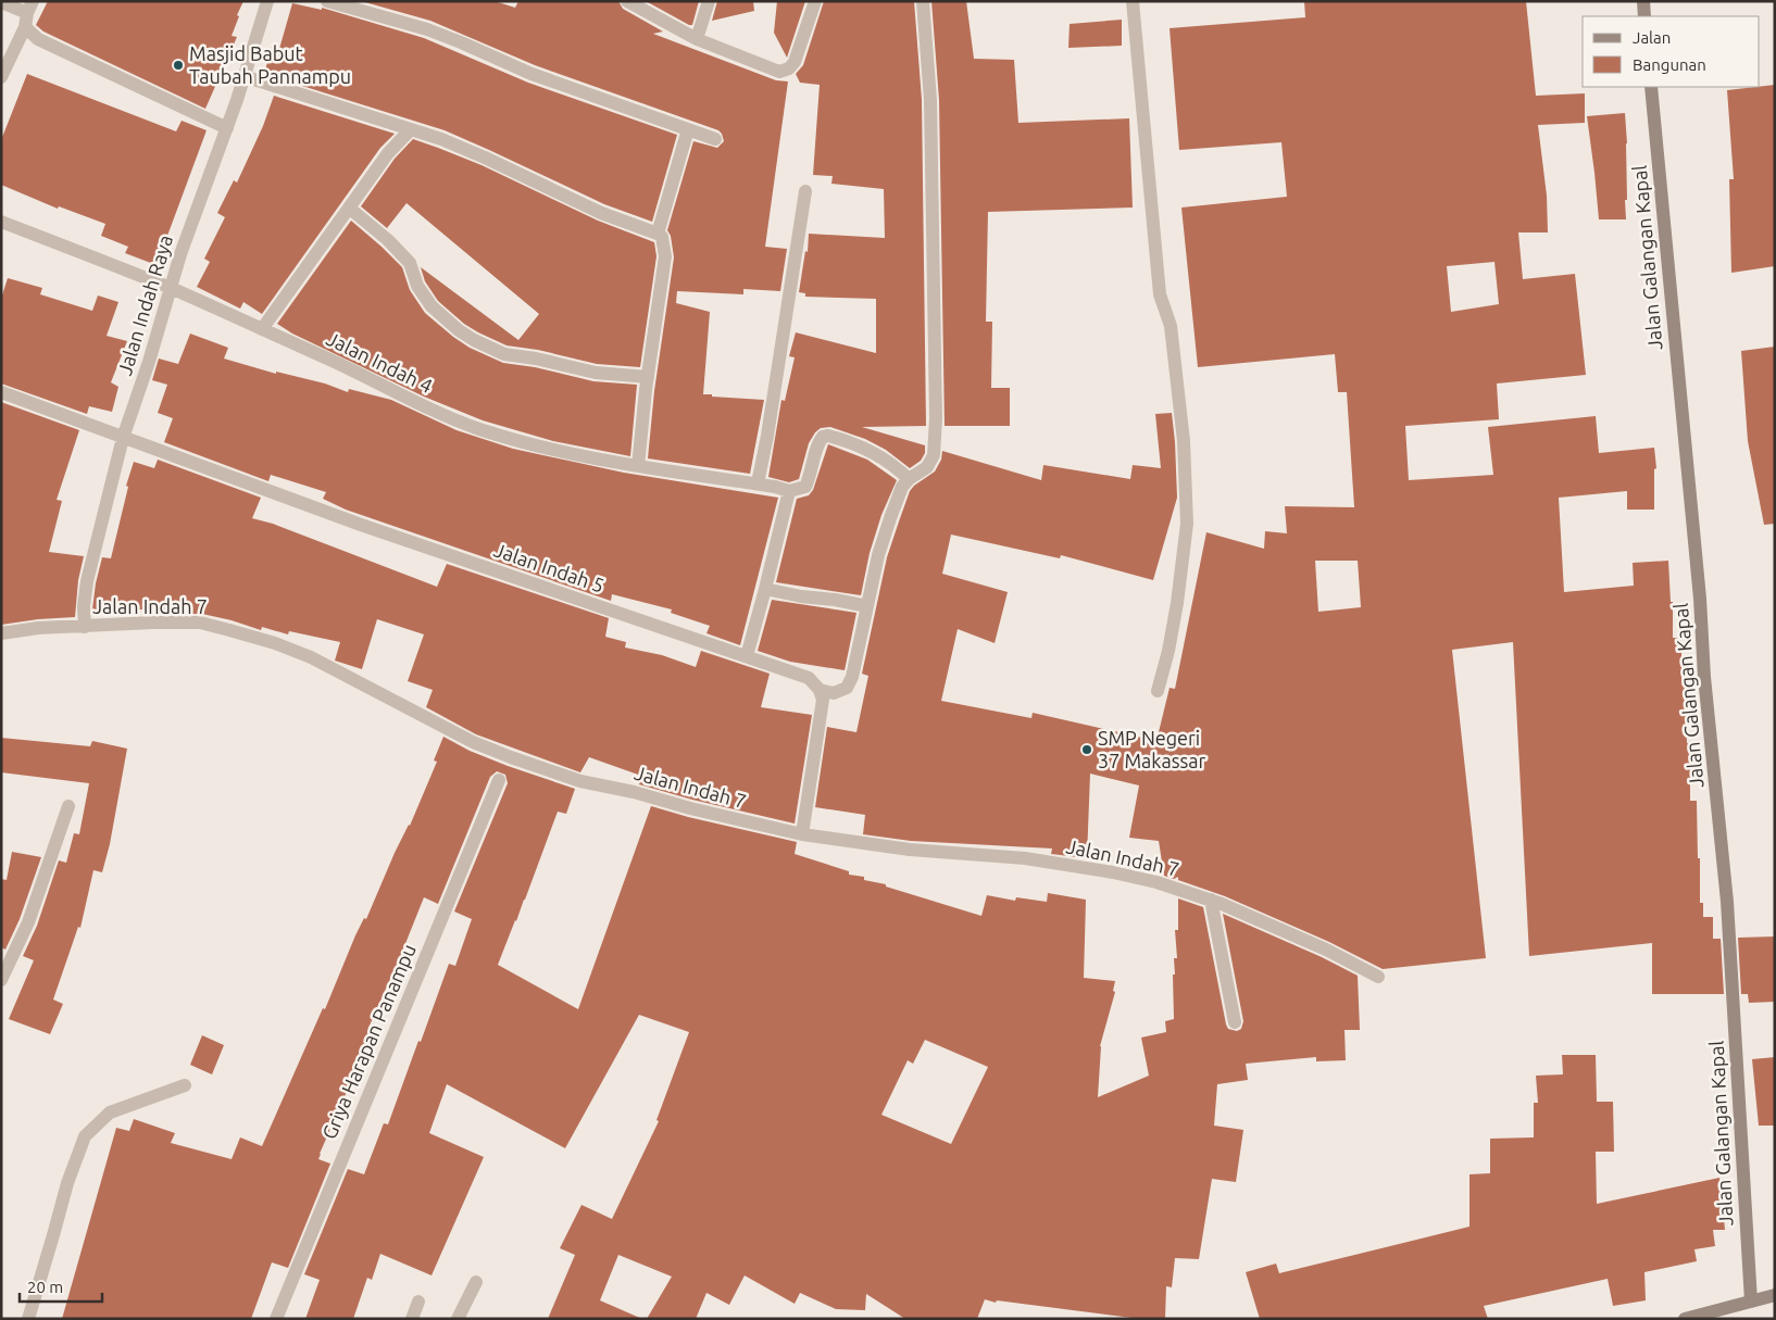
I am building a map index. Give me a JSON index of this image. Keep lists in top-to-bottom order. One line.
{"streets":{"main road":["Jalan Galangan Kapal"],"street":["Jalan Indah Raya","Jalan Indah 4","Jalan Indah 5","Jalan Indah 7","Griya Harapan Panampu"]},"crossings":[["Jalan Indah Raya","Jalan Indah 4"],["Jalan Indah Raya","Jalan Indah 5"],["Jalan Indah Raya","Jalan Indah 7"]],"places":["Masjid Babut Taubah Pannampu","SMP Negeri 37 Makassar"],"legend":["Jalan","Bangunan"],"scale_bar":"20 m"}
